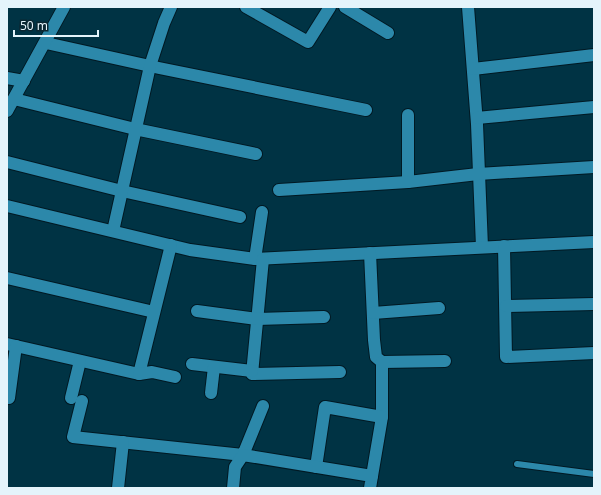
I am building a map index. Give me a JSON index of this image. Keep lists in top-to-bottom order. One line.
{"scale_bar":"50 m"}
